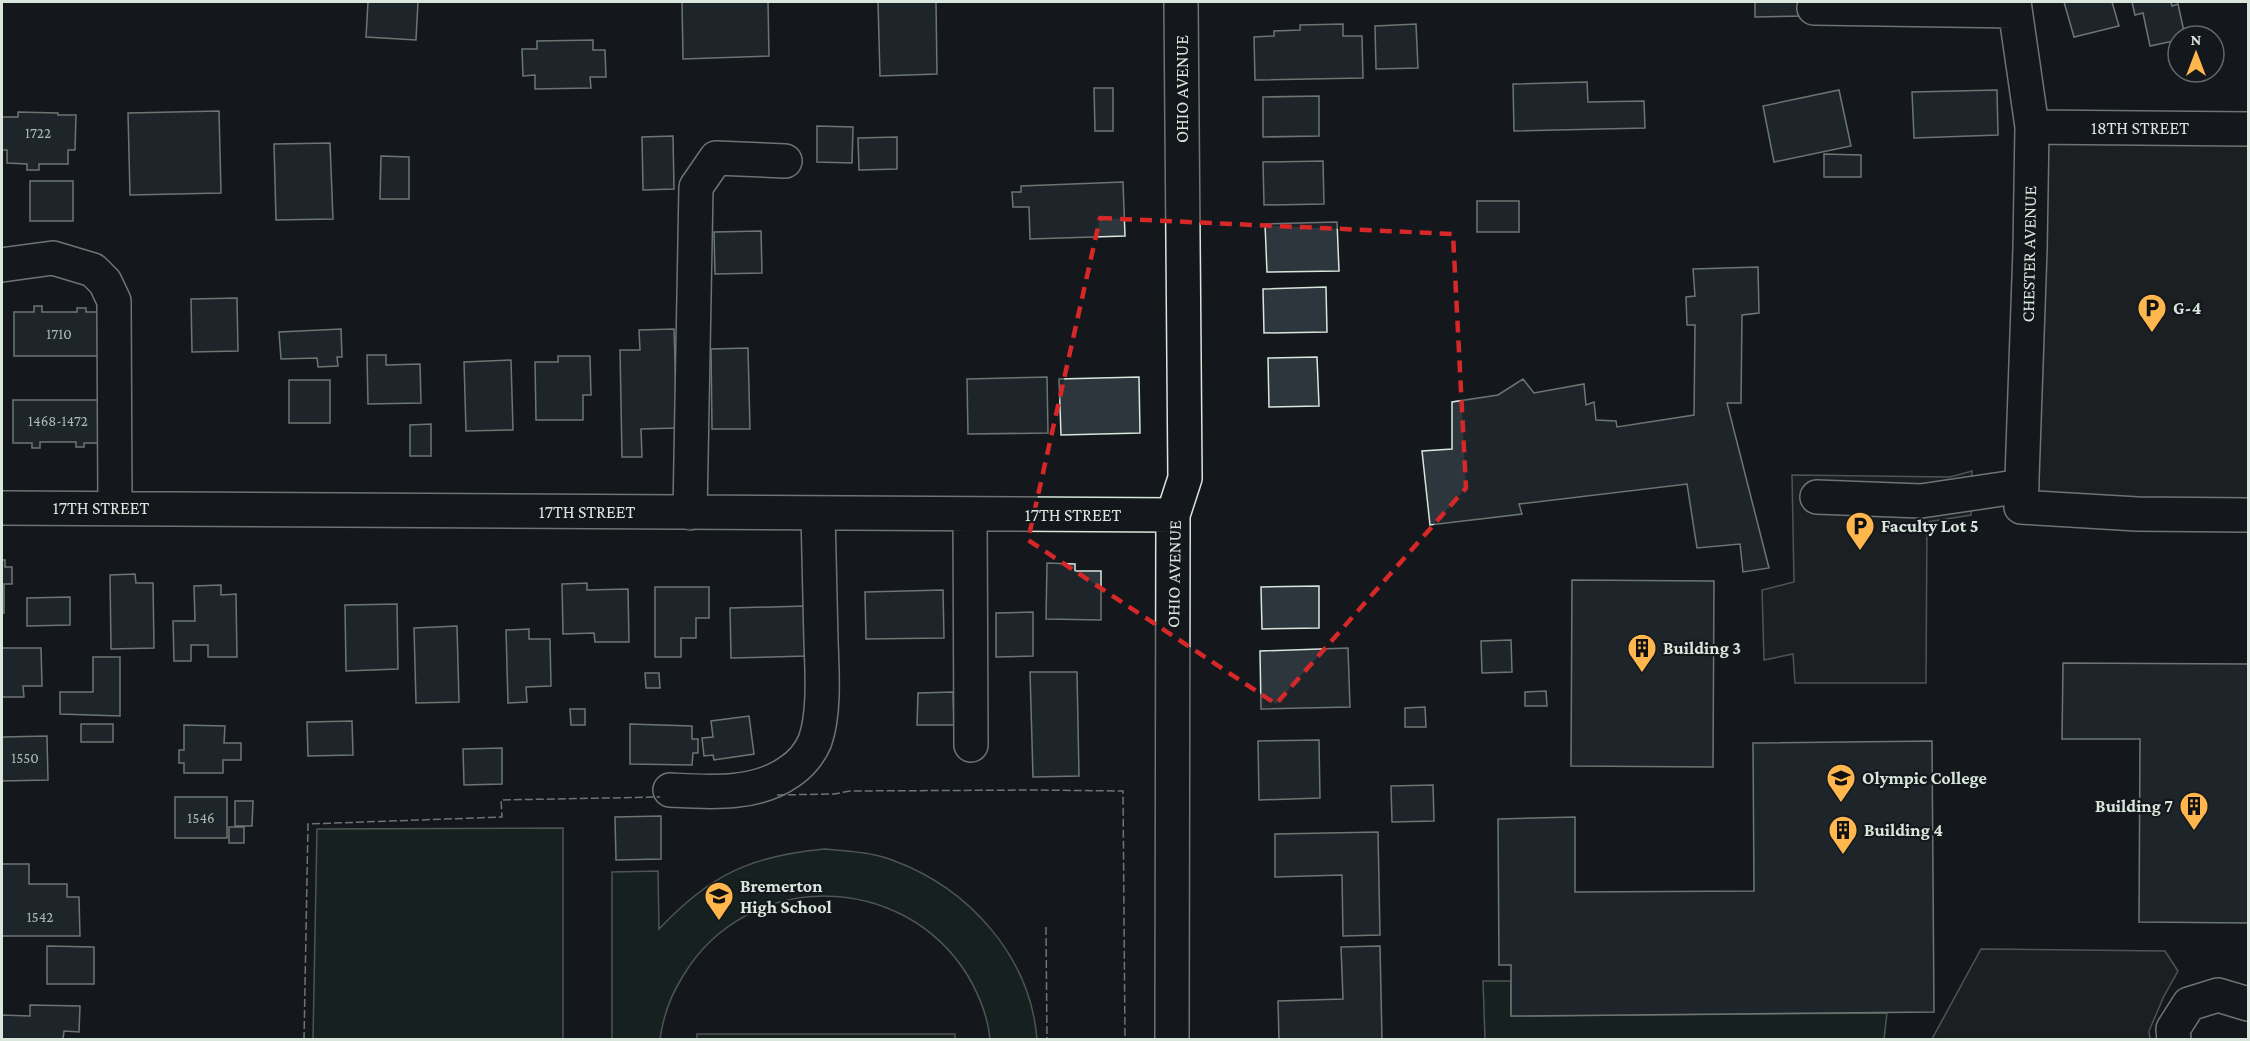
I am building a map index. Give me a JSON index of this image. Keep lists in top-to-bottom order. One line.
{"streets":{"street":["OHIO AVENUE","18TH STREET","CHESTER AVENUE","17TH STREET"]},"crossings":[["OHIO AVENUE","17TH STREET"],["18TH STREET","CHESTER AVENUE"]],"places":{"parking":["G-4","Faculty Lot 5"],"building":["Building 3","Building 7","Building 4"],"school or university":["Olympic College","Bremerton High School"]},"house_numbers":["1722","1710","1468-1472","1550","1546","1542"],"north":"top"}
